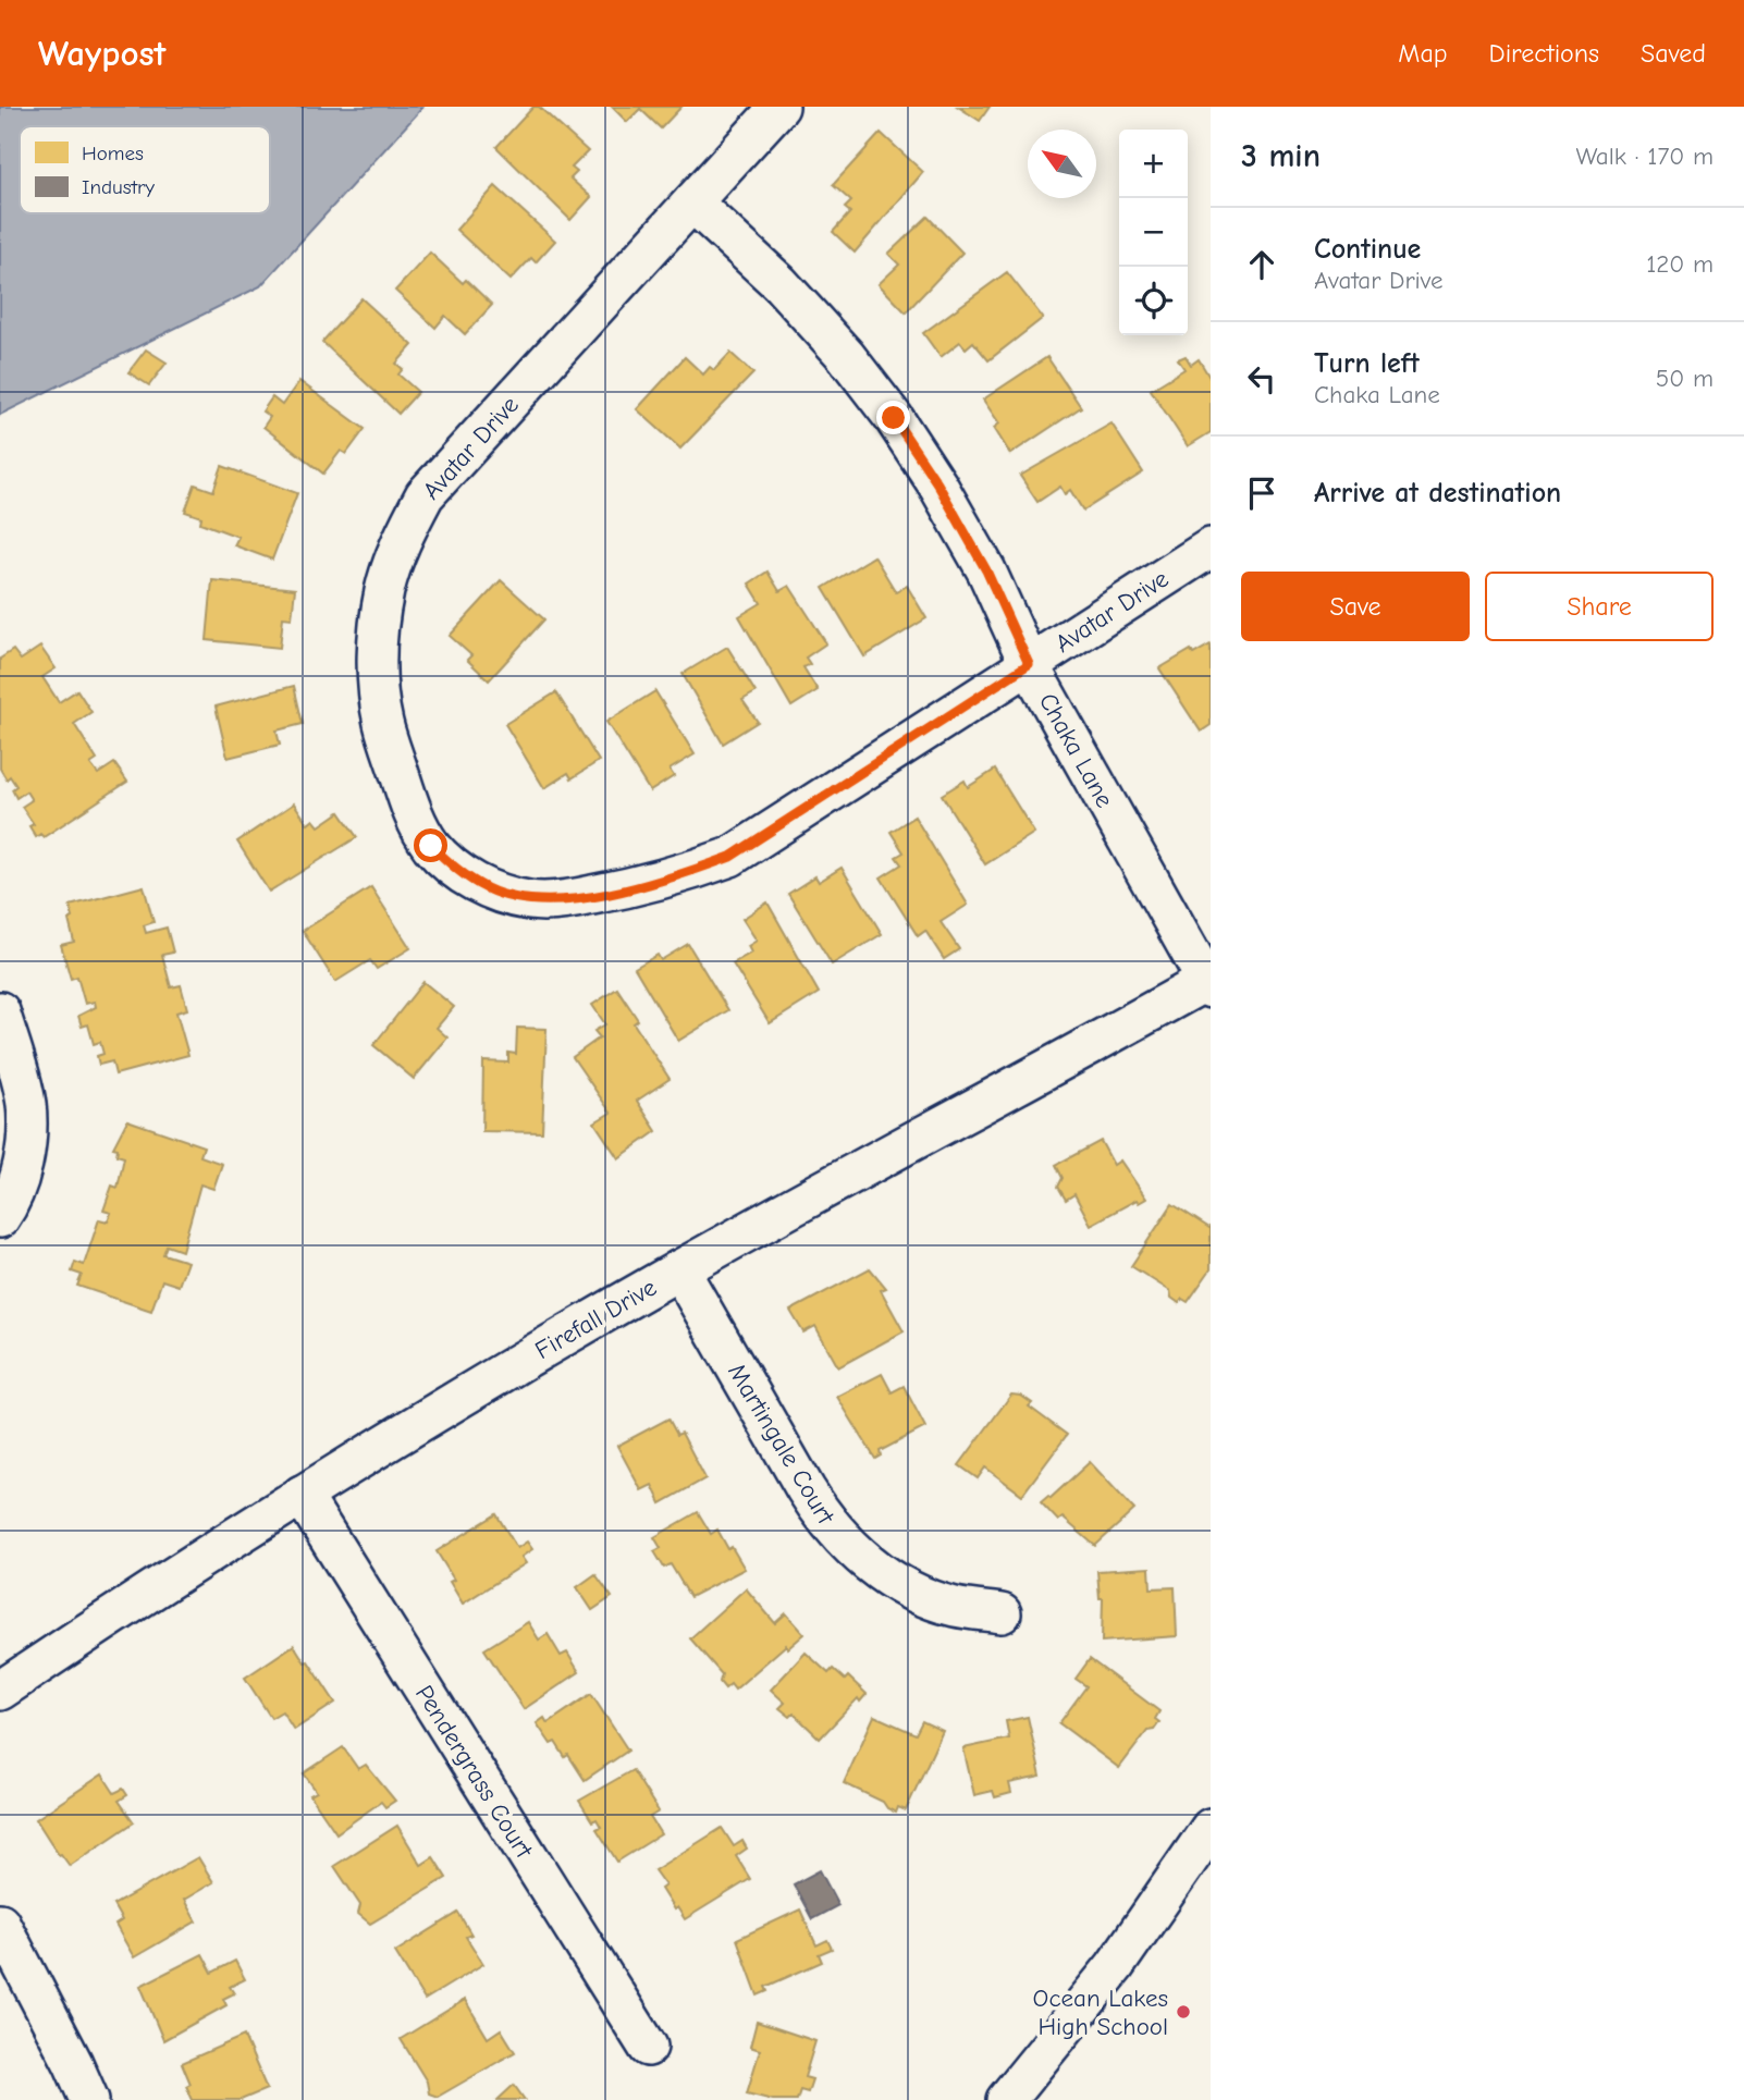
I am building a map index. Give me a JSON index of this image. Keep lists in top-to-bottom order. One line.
{"streets":{"street":["Avatar Drive","Chaka Lane","Firefall Drive","Martingale Court","Pendergrass Court"]},"crossings":[["Avatar Drive","Chaka Lane"],["Chaka Lane","Firefall Drive"],["Firefall Drive","Martingale Court"],["Firefall Drive","Pendergrass Court"]],"places":["Ocean Lakes High School"],"legend":["Homes","Industry"],"north":"top left","page":{"header":"Waypost","nav":["Map","Directions","Saved"],"heading":["3 min","Walk · 170 m"],"map_buttons":["+","−"],"list":[["Continue","Avatar Drive","120 m"],["Turn left","Chaka Lane","50 m"],"Arrive at destination"],"buttons":["Save","Share"]}}
